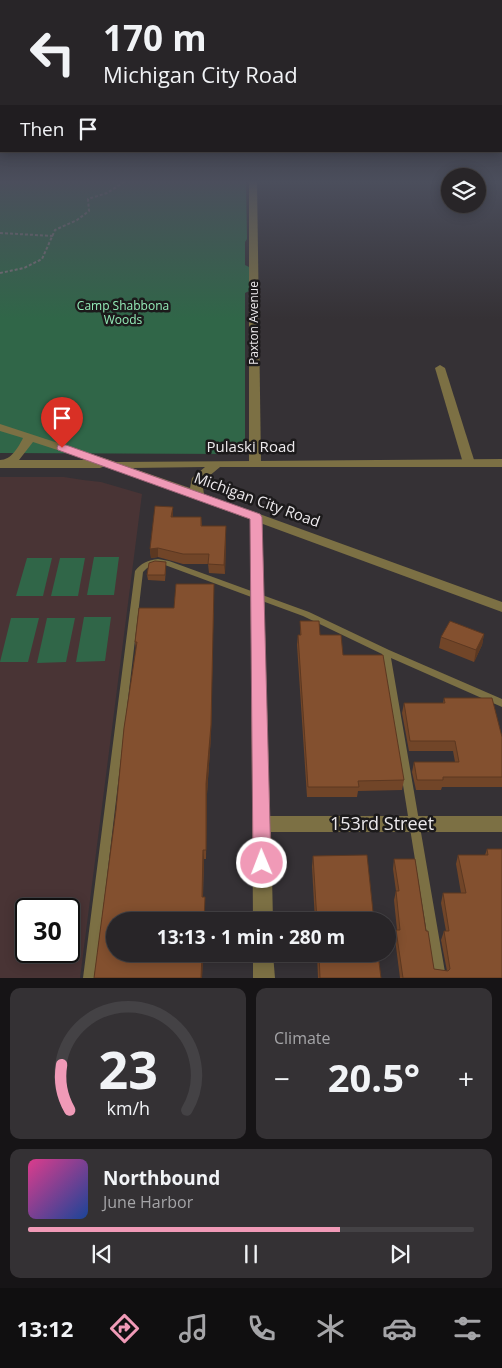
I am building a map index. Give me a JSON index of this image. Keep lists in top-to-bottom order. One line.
{"streets":{"street":["Paxton Avenue","Pulaski Road","Michigan City Road","153rd Street"]},"crossings":[["Paxton Avenue","Pulaski Road"],["Pulaski Road","Michigan City Road"]],"parks":["Camp Shabbona Woods"],"page":{"turn":["170 m","Michigan City Road"],"then":"Then","limit":"30","trip":"13:13 · 1 min · 280 m","tile":"Climate","heat":["−","20.5°","+"],"song":["Northbound","June Harbor"],"tabs":"13:12","gauge":["23","km/h"]}}
